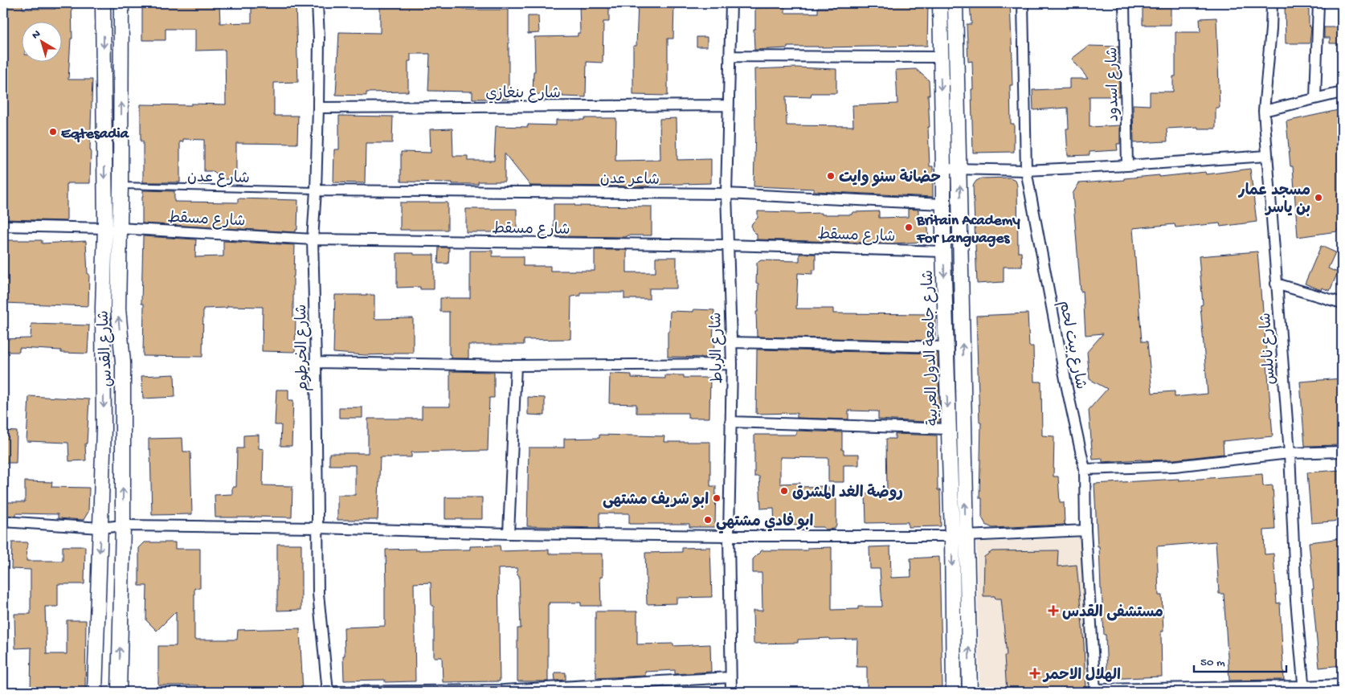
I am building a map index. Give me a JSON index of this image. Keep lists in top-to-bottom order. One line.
{"streets":{"main road":["شارع جامعة الدول العربية","شارع القدس"],"street":["شارع اسدود","شارع بنغازي","شاعر عدن","شارع مسقط","شارع بيت لحم","شارع الخرطوم","شارع الرباط","شارع نابلس"],"lane":["شارع عدن"]},"crossings":[["شارع بنغازي","شارع الخرطوم"],["شارع بنغازي","شارع الرباط"],["شارع عدن","شاعر عدن"],["شارع عدن","شارع الخرطوم"],["شارع عدن","شارع القدس"],["شاعر عدن","شارع الخرطوم"],["شاعر عدن","شارع الرباط"],["شاعر عدن","شارع جامعة الدول العربية"],["شارع مسقط","شارع الخرطوم"],["شارع مسقط","شارع الرباط"],["شارع مسقط","شارع جامعة الدول العربية"],["شارع مسقط","شارع القدس"]],"places":{"other":["Eqtesadia","حضانة سنو وايت","مسجد عمار بن ياسر","Britain Academy For Languages","روضة الغد المشرق","ابو شريف مشتهى","ابو فادي مشتهي"],"health":["مستشفى القدس","الهلال الاحمر"]},"scale_bar":"50 m","north":"top left"}
